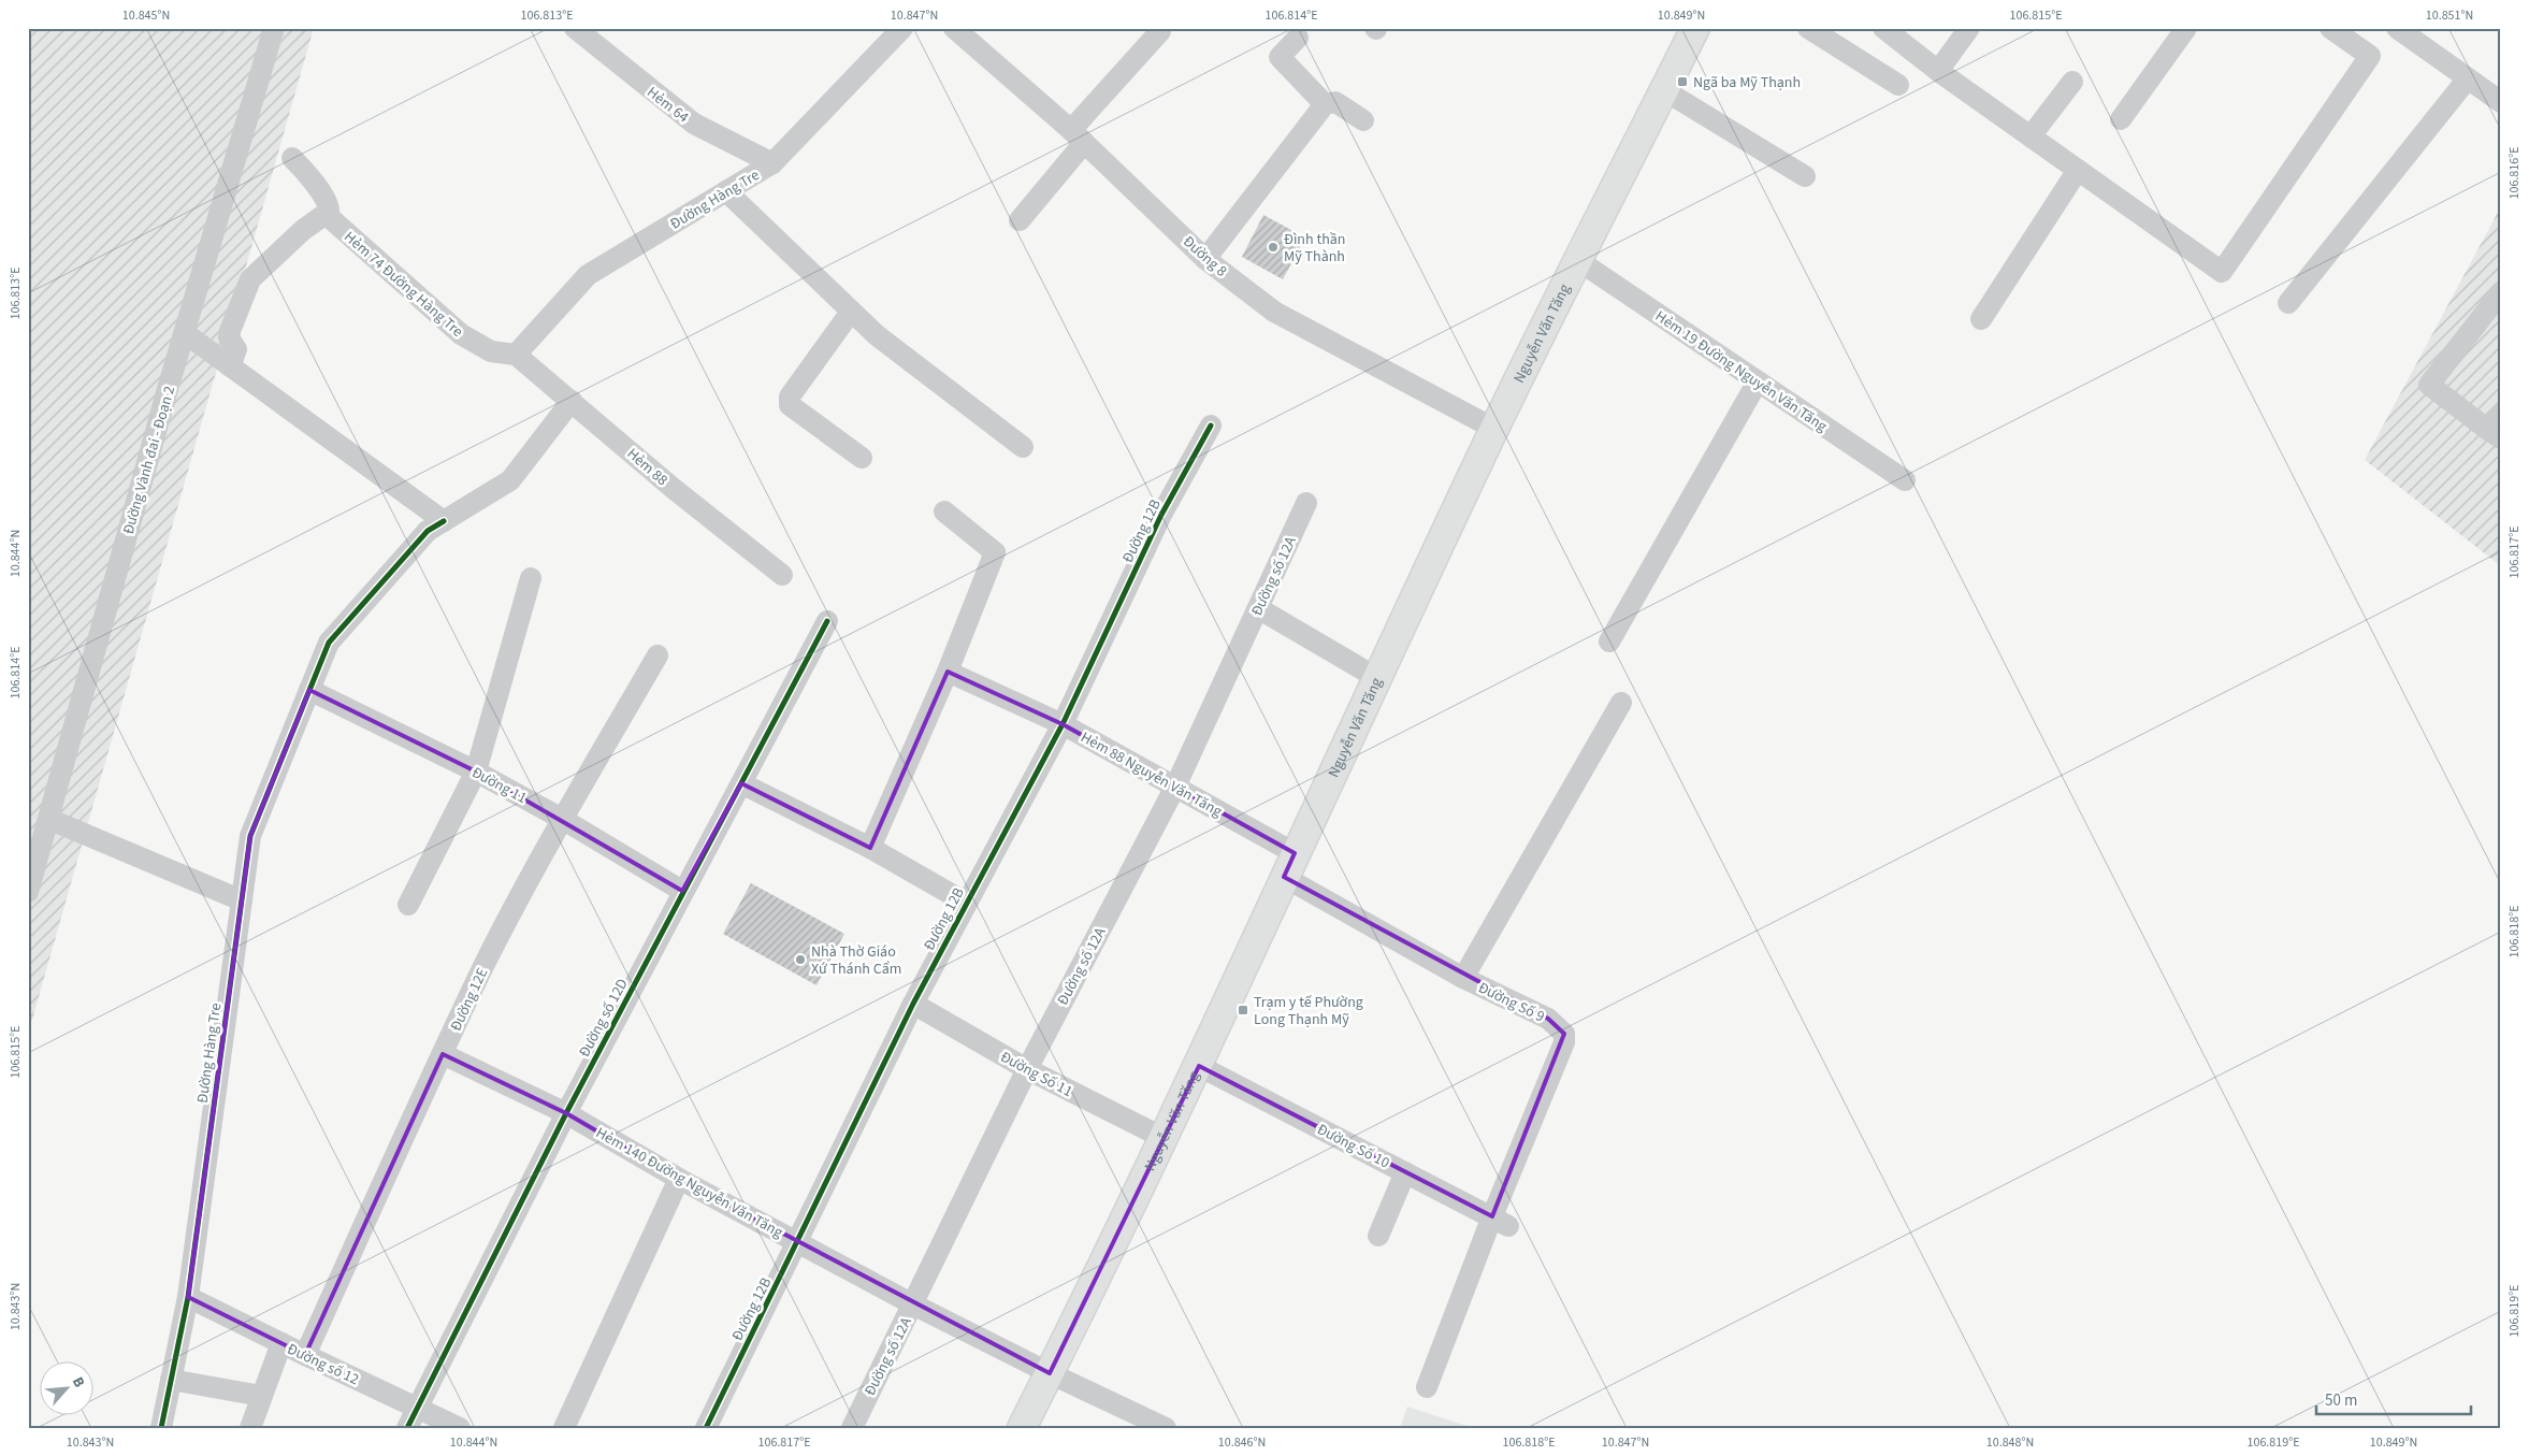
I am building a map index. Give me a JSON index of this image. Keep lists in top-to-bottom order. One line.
{"streets":{"main road":["Nguyễn Văn Tăng"],"street":["Hẻm 64","Đường Hàng Tre","Đường 8","Hẻm 74 Đường Hàng Tre","Hẻm 19 Đường Nguyễn Văn Tăng","Đường Vành đai - Đoạn 2","Hẻm 88","Đường 12B","Đường số 12A","Hẻm 88 Nguyễn Văn Tăng","Đường 11","Đường 12E","Đường Số 9","Đường số 12D","Đường Số 11","Đường Số 10","Hẻm 140 Đường Nguyễn Văn Tăng","Đường số 12"]},"crossings":[["Hẻm 64","Đường Hàng Tre"],["Đường Hàng Tre","Hẻm 74 Đường Hàng Tre"],["Đường Hàng Tre","Hẻm 88"],["Đường Hàng Tre","Đường 11"],["Đường Hàng Tre","Đường số 12"],["Đường 8","Nguyễn Văn Tăng"],["Hẻm 74 Đường Hàng Tre","Hẻm 88"],["Nguyễn Văn Tăng","Hẻm 19 Đường Nguyễn Văn Tăng"],["Nguyễn Văn Tăng","Hẻm 88 Nguyễn Văn Tăng"],["Nguyễn Văn Tăng","Đường Số 9"],["Nguyễn Văn Tăng","Đường Số 11"],["Nguyễn Văn Tăng","Đường Số 10"],["Nguyễn Văn Tăng","Hẻm 140 Đường Nguyễn Văn Tăng"],["Đường 12B","Hẻm 88 Nguyễn Văn Tăng"],["Đường 12B","Đường Số 11"],["Đường 12B","Hẻm 140 Đường Nguyễn Văn Tăng"],["Đường số 12A","Hẻm 88 Nguyễn Văn Tăng"],["Đường số 12A","Đường Số 11"],["Đường số 12A","Hẻm 140 Đường Nguyễn Văn Tăng"],["Hẻm 88 Nguyễn Văn Tăng","Đường Số 9"],["Đường 11","Đường 12E"],["Đường 11","Đường số 12D"],["Đường 12E","Hẻm 140 Đường Nguyễn Văn Tăng"],["Đường 12E","Đường số 12"],["Đường Số 9","Đường Số 10"],["Đường số 12D","Hẻm 140 Đường Nguyễn Văn Tăng"],["Đường số 12D","Đường số 12"]],"places":{"transit":["Ngã ba Mỹ Thạnh","Trạm y tế Phường Long Thạnh Mỹ"],"other":["Đình thần Mỹ Thành","Nhà Thờ Giáo Xứ Thánh Cẩm"]},"scale_bar":"50 m","north":"top right","coordinates":["10.845°N","106.813°E","10.847°N","106.814°E","10.849°N","106.815°E","10.851°N","106.816°E","106.817°E","10.844°N","106.818°E","10.843°N","106.819°E","10.846°N","10.848°N"]}
